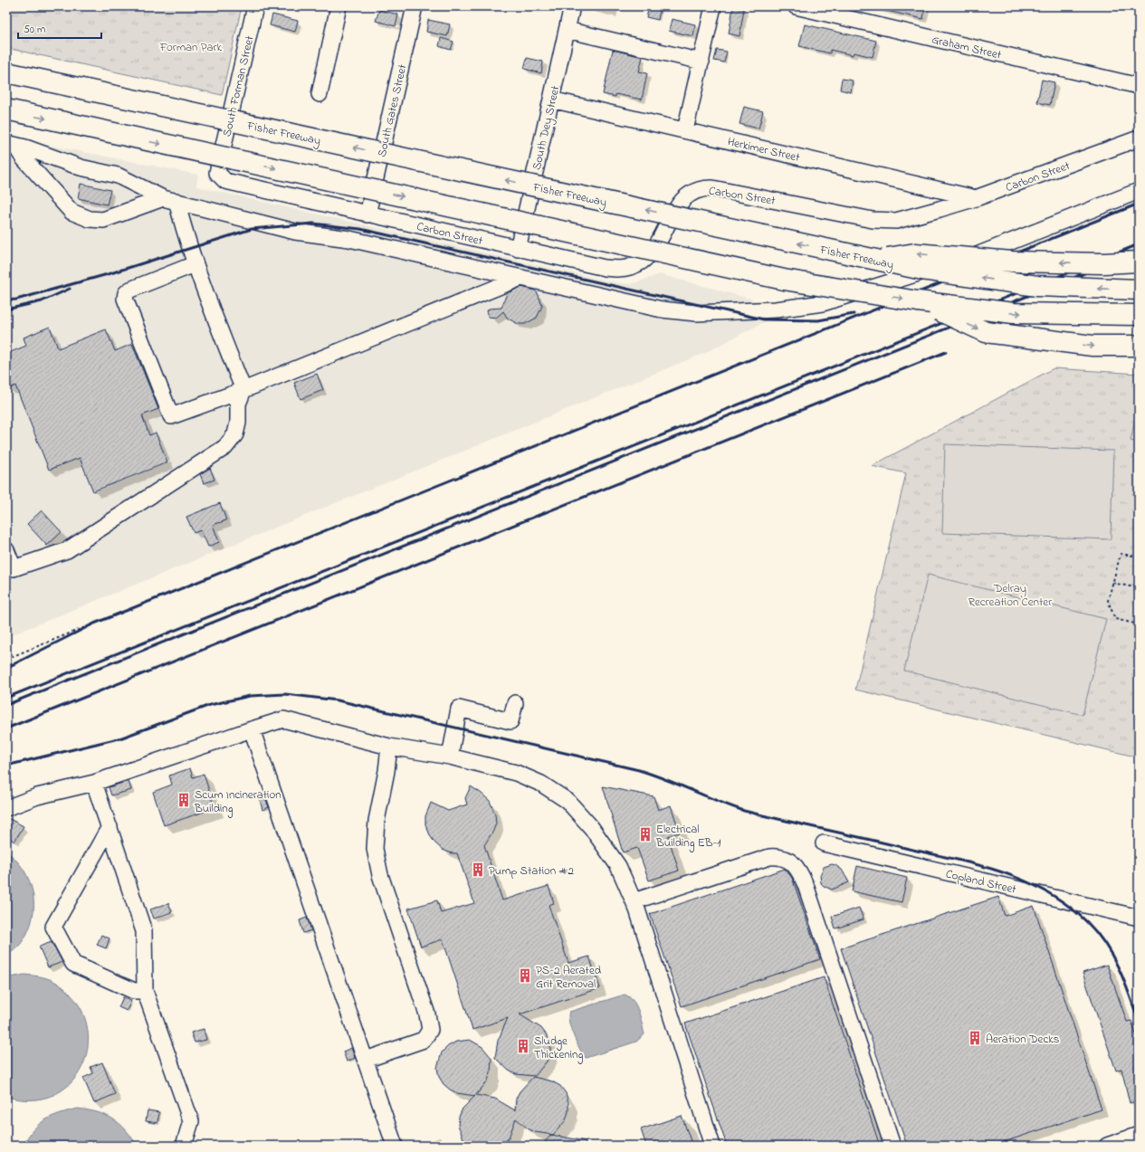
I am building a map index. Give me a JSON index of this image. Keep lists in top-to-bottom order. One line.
{"streets":{"highway":["Fisher Freeway"],"street":["Graham Street","South Forman Street","South Gates Street","South Dey Street","Herkimer Street","Carbon Street","Copland Street"]},"crossings":[["South Forman Street","Carbon Street"],["South Gates Street","Carbon Street"],["South Dey Street","Herkimer Street"],["South Dey Street","Carbon Street"],["Herkimer Street","Carbon Street"]],"parks":["Forman Park","Delray Recreation Center"],"places":{"building":["Scum Incineration Building","Electrical Building EB-1","Pump Station #2","PS-2 Aerated Grit Removal","Aeration Decks","Sludge Thickening"]},"scale_bar":"50 m"}
